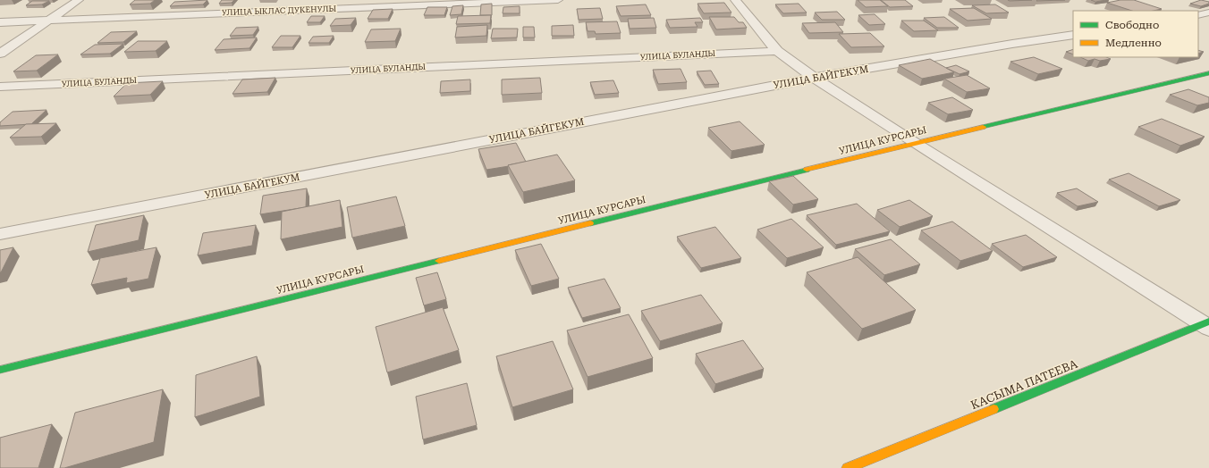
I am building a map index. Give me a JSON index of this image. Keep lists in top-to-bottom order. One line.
{"streets":{"street":["УЛИЦА ЫКЛАС ДУКЕНУЛЫ","УЛИЦА БУЛАНДЫ","УЛИЦА БАЙГЕКУМ","УЛИЦА КУРСАРЫ","КАСЫМА ПАТЕЕВА"]},"legend":["Свободно","Медленно"]}
